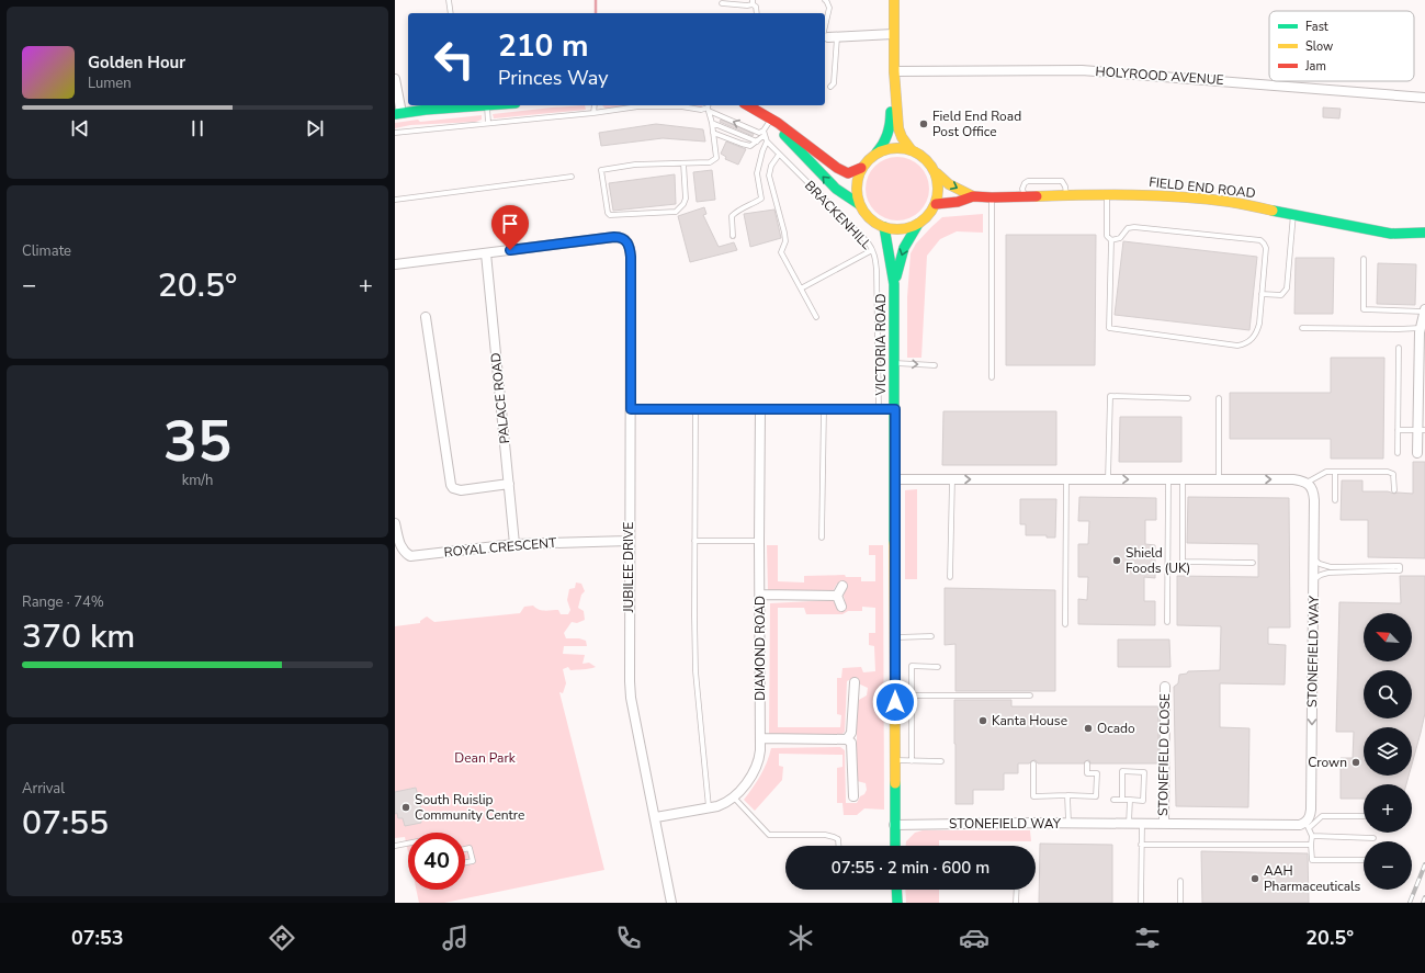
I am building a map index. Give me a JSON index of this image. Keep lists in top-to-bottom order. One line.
{"streets":{"street":["HOLYROOD AVENUE","FIELD END ROAD","VICTORIA ROAD","PALACE ROAD","ROYAL CRESCENT","JUBILEE DRIVE","DIAMOND ROAD","STONEFIELD WAY","STONEFIELD CLOSE"],"lane":["BRACKENHILL"]},"crossings":[["FIELD END ROAD","VICTORIA ROAD"],["VICTORIA ROAD","STONEFIELD WAY"],["PALACE ROAD","ROYAL CRESCENT"],["PALACE ROAD","JUBILEE DRIVE"],["ROYAL CRESCENT","JUBILEE DRIVE"],["JUBILEE DRIVE","DIAMOND ROAD"],["STONEFIELD WAY","STONEFIELD CLOSE"]],"parks":["Dean Park"],"places":["Field End Road Post Office","Shield Foods (UK)","Kanta House","Ocado","Crown","South Ruislip Community Centre","AAH Pharmaceuticals"],"legend":["Fast","Slow","Jam"],"north":"top left","page":{"turn":["210 m","Princes Way"],"song":["Golden Hour","Lumen"],"tile":["Climate",["35","km/h"],["Range · 74%","370 km"],["Arrival","07:55"]],"heat":["−","20.5°","+"],"map_buttons":["+","−"],"limit":"40","trip":"07:55 · 2 min · 600 m","tabs":["07:53","20.5°"]}}
